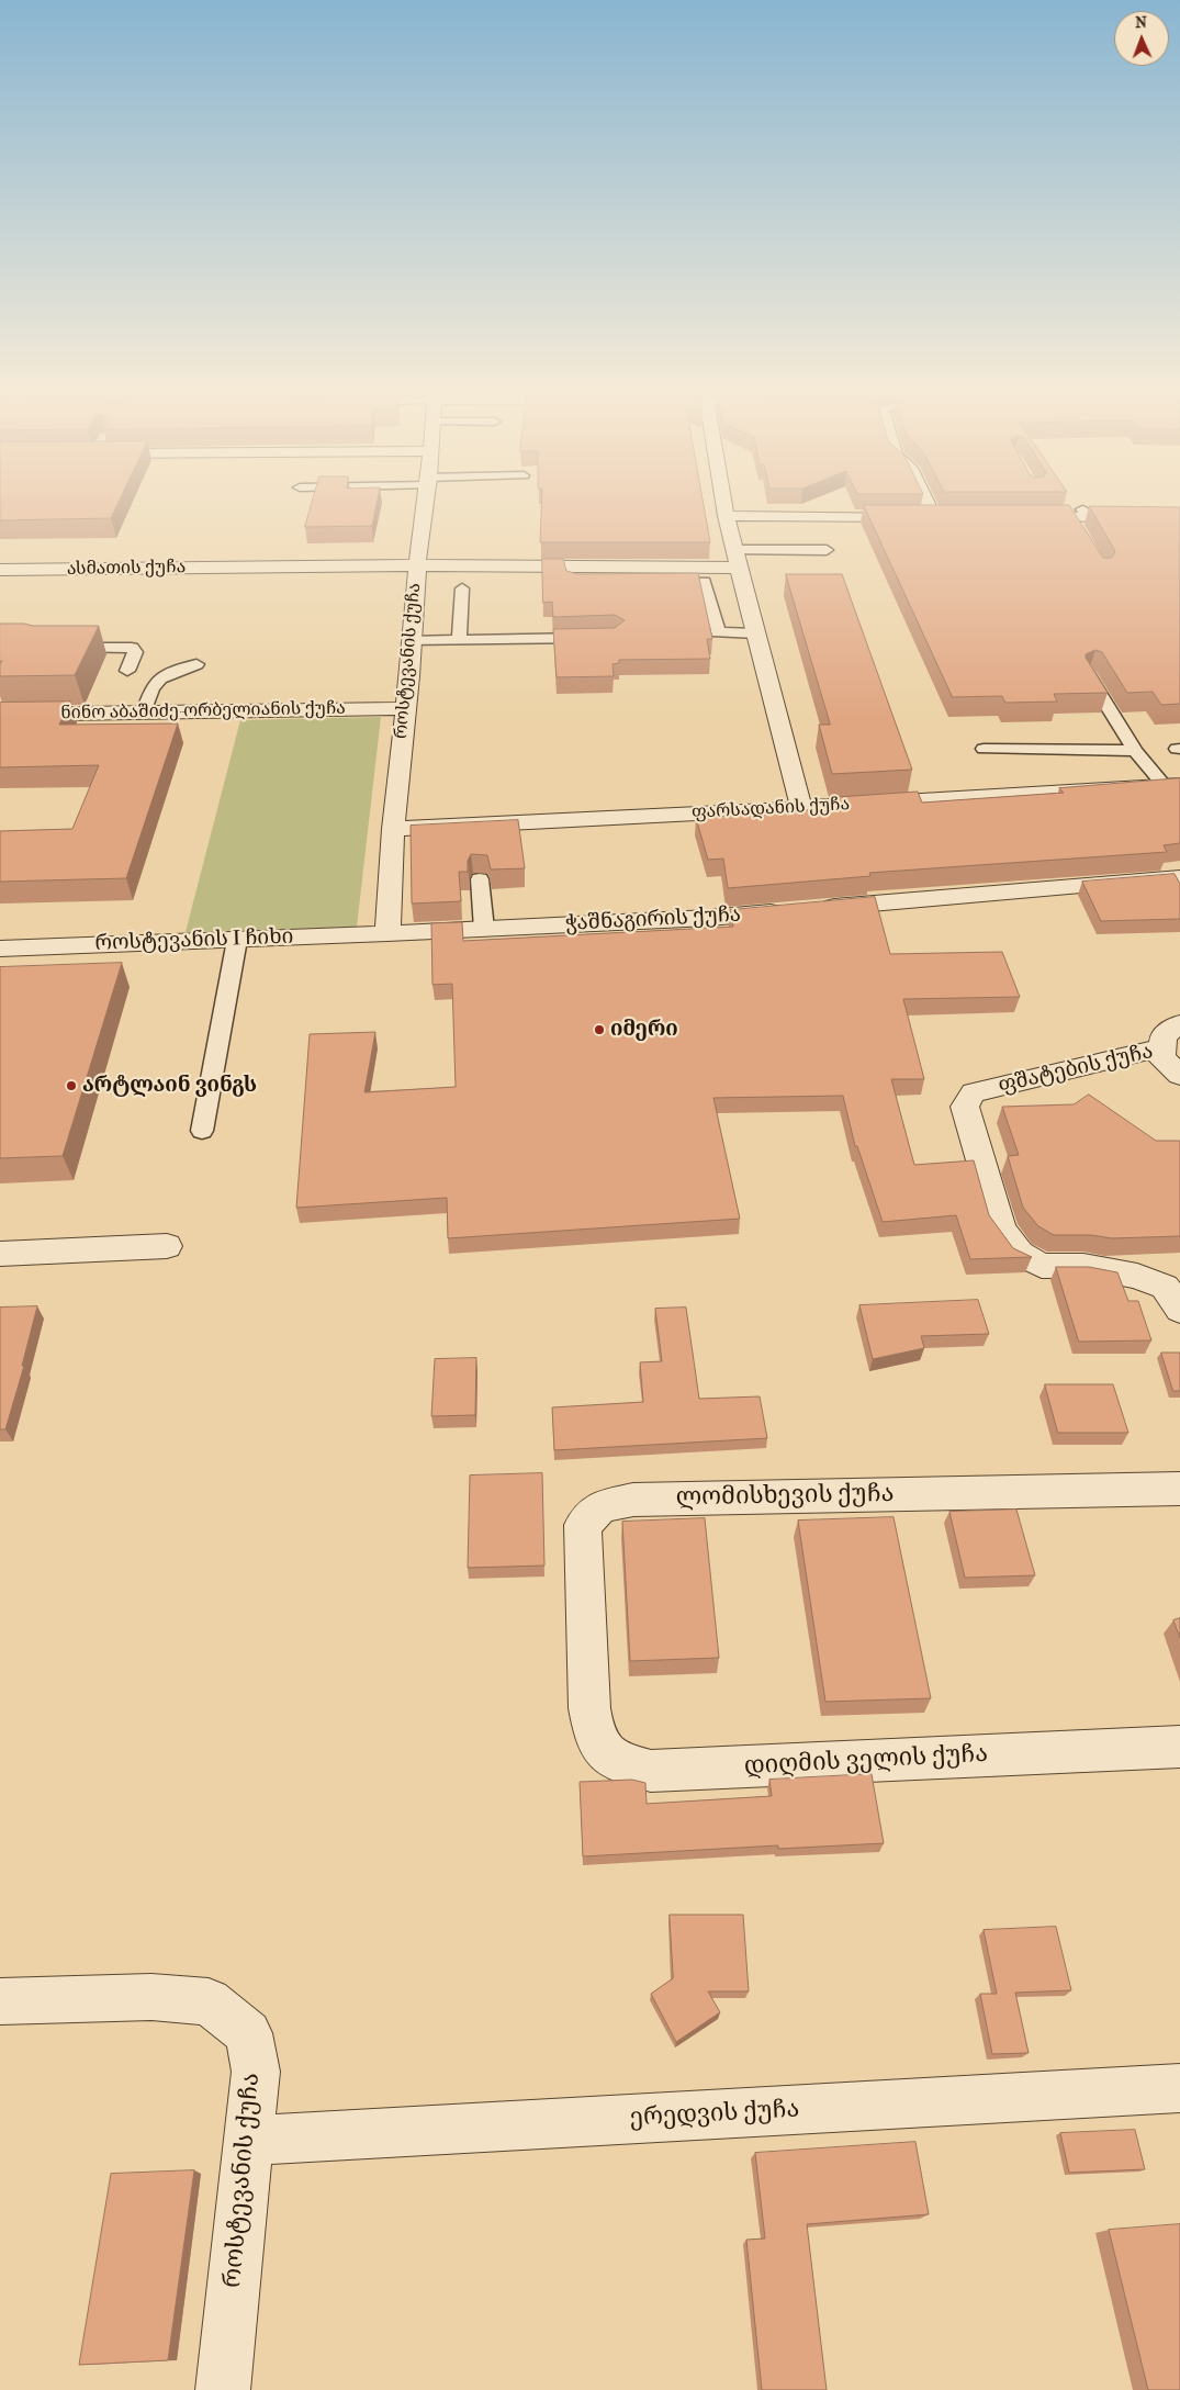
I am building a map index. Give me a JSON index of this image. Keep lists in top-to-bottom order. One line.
{"streets":{"street":["ასმათის ქუჩა","როსტევანის ქუჩა","ნინო აბაშიძე-ორბელიანის ქუჩა","ფარსადანის ქუჩა","ჭაშნაგირის ქუჩა","როსტევანის I ჩიხი","ფშატების ქუჩა","ლომისხევის ქუჩა","დიღმის ველის ქუჩა","ერედვის ქუჩა"]},"crossings":[["ასმათის ქუჩა","როსტევანის ქუჩა"],["როსტევანის ქუჩა","ნინო აბაშიძე-ორბელიანის ქუჩა"],["როსტევანის ქუჩა","ფარსადანის ქუჩა"],["როსტევანის ქუჩა","ჭაშნაგირის ქუჩა"],["როსტევანის ქუჩა","როსტევანის I ჩიხი"],["როსტევანის ქუჩა","ერედვის ქუჩა"],["ჭაშნაგირის ქუჩა","როსტევანის I ჩიხი"],["ლომისხევის ქუჩა","დიღმის ველის ქუჩა"]],"places":["იმერი","არტლაინ ვინგს"],"north":"top"}
